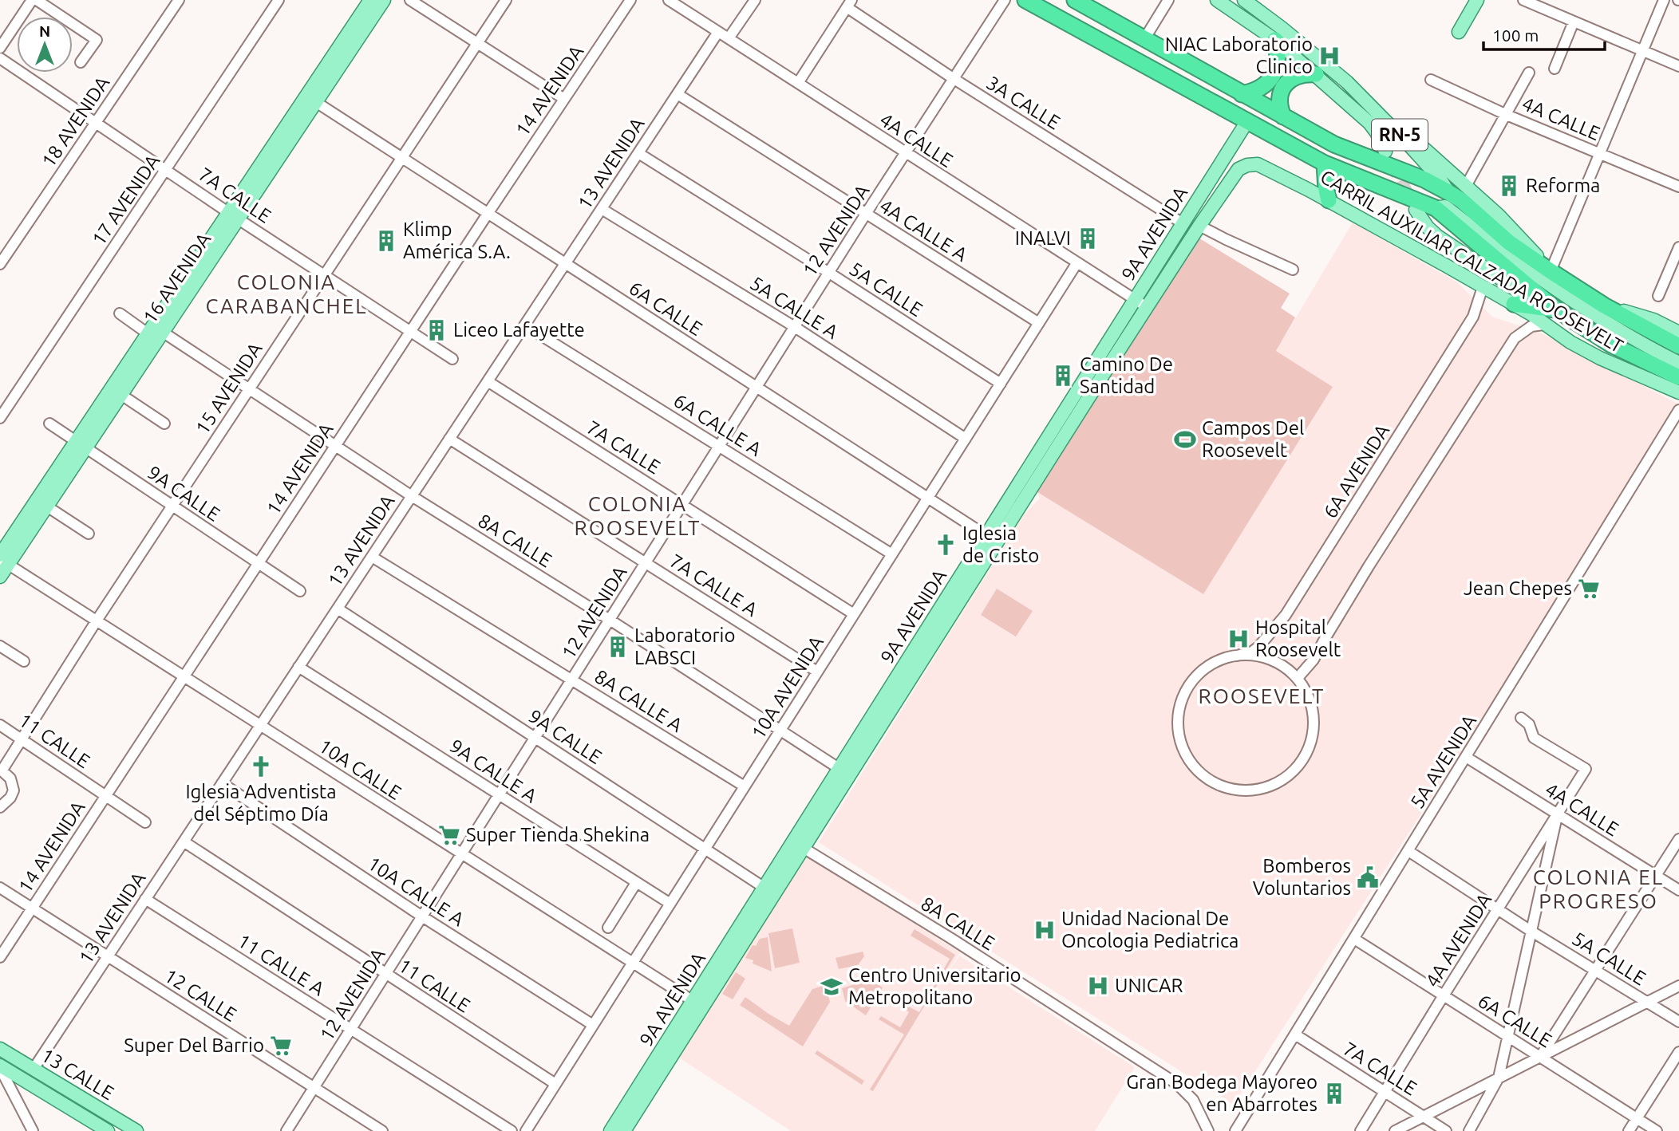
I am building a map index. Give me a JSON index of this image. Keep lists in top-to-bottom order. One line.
{"streets":{"main road":["RN-5","9A AVENIDA","CARRIL AUXILIAR CALZADA ROOSEVELT","16 AVENIDA","13 CALLE"],"street":["14 AVENIDA","3A CALLE","4A CALLE","18 AVENIDA","13 AVENIDA","7A CALLE","17 AVENIDA","12 AVENIDA","4A CALLE A","5A CALLE","5A CALLE A","6A CALLE","15 AVENIDA","6A CALLE A","6A AVENIDA","9A CALLE","8A CALLE","7A CALLE A","10A AVENIDA","8A CALLE A","11 CALLE","5A AVENIDA","10A CALLE","9A CALLE A","10A CALLE A","4A AVENIDA","11 CALLE A","12 CALLE"]},"crossings":[["14 AVENIDA","7A CALLE"],["14 AVENIDA","6A CALLE"],["14 AVENIDA","9A CALLE"],["14 AVENIDA","8A CALLE"],["14 AVENIDA","11 CALLE"],["14 AVENIDA","10A CALLE"],["14 AVENIDA","12 CALLE"],["3A CALLE","12 AVENIDA"],["3A CALLE","9A AVENIDA"],["4A CALLE","13 AVENIDA"],["4A CALLE","12 AVENIDA"],["4A CALLE","9A AVENIDA"],["4A CALLE","10A AVENIDA"],["4A CALLE","5A AVENIDA"],["4A CALLE","4A AVENIDA"],["18 AVENIDA","7A CALLE"],["RN-5","CARRIL AUXILIAR CALZADA ROOSEVELT"],["13 AVENIDA","7A CALLE"],["13 AVENIDA","4A CALLE A"],["13 AVENIDA","5A CALLE"],["13 AVENIDA","5A CALLE A"],["13 AVENIDA","6A CALLE"],["13 AVENIDA","6A CALLE A"],["13 AVENIDA","9A CALLE"],["13 AVENIDA","8A CALLE"],["13 AVENIDA","7A CALLE A"],["13 AVENIDA","8A CALLE A"],["13 AVENIDA","11 CALLE"],["13 AVENIDA","10A CALLE"],["13 AVENIDA","9A CALLE A"],["13 AVENIDA","10A CALLE A"],["13 AVENIDA","11 CALLE A"],["13 AVENIDA","12 CALLE"],["13 AVENIDA","13 CALLE"],["7A CALLE","17 AVENIDA"],["7A CALLE","12 AVENIDA"],["7A CALLE","16 AVENIDA"],["7A CALLE","15 AVENIDA"],["7A CALLE","10A AVENIDA"],["7A CALLE","5A AVENIDA"],["7A CALLE","4A AVENIDA"],["12 AVENIDA","4A CALLE A"],["12 AVENIDA","5A CALLE"],["12 AVENIDA","5A CALLE A"],["12 AVENIDA","6A CALLE"],["12 AVENIDA","6A CALLE A"],["12 AVENIDA","9A CALLE"],["12 AVENIDA","8A CALLE"],["12 AVENIDA","7A CALLE A"],["12 AVENIDA","8A CALLE A"],["12 AVENIDA","11 CALLE"],["12 AVENIDA","10A CALLE"],["12 AVENIDA","9A CALLE A"],["12 AVENIDA","10A CALLE A"],["12 AVENIDA","11 CALLE A"],["12 AVENIDA","12 CALLE"],["4A CALLE A","10A AVENIDA"],["9A AVENIDA","CARRIL AUXILIAR CALZADA ROOSEVELT"],["9A AVENIDA","6A CALLE"],["9A AVENIDA","9A CALLE"],["9A AVENIDA","8A CALLE"],["9A AVENIDA","10A CALLE"],["CARRIL AUXILIAR CALZADA ROOSEVELT","6A AVENIDA"],["16 AVENIDA","6A CALLE"],["16 AVENIDA","9A CALLE"],["16 AVENIDA","8A CALLE"],["16 AVENIDA","10A CALLE"],["5A CALLE","10A AVENIDA"],["5A CALLE","5A AVENIDA"],["5A CALLE","4A AVENIDA"],["5A CALLE A","10A AVENIDA"],["6A CALLE","15 AVENIDA"],["6A CALLE","10A AVENIDA"],["6A CALLE","5A AVENIDA"],["6A CALLE","4A AVENIDA"],["15 AVENIDA","9A CALLE"],["15 AVENIDA","8A CALLE"],["15 AVENIDA","11 CALLE"],["15 AVENIDA","10A CALLE"],["6A CALLE A","10A AVENIDA"],["9A CALLE","10A AVENIDA"],["8A CALLE","10A AVENIDA"],["7A CALLE A","10A AVENIDA"],["10A AVENIDA","8A CALLE A"],["10A AVENIDA","11 CALLE"],["10A AVENIDA","10A CALLE"],["10A AVENIDA","9A CALLE A"],["10A AVENIDA","10A CALLE A"]],"districts":["COLONIA CARABANCHEL","COLONIA ROOSEVELT","ROOSEVELT","COLONIA EL PROGRESO"],"places":{"hospital":["NIAC Laboratorio Clinico","Hospital Roosevelt","Unidad Nacional De Oncologia Pediatrica","UNICAR"],"building":["Reforma","INALVI","Klimp América S.A.","Liceo Lafayette","Camino De Santidad","Laboratorio LABSCI","Gran Bodega Mayoreo en Abarrotes"],"sports":["Campos Del Roosevelt"],"church":["Iglesia de Cristo","Iglesia Adventista del Séptimo Día"],"supermarket":["Jean Chepes","Super Tienda Shekina","Super Del Barrio"],"public building":["Bomberos Voluntarios"],"school or university":["Centro Universitario Metropolitano"]},"scale_bar":"100 m","north":"top"}
